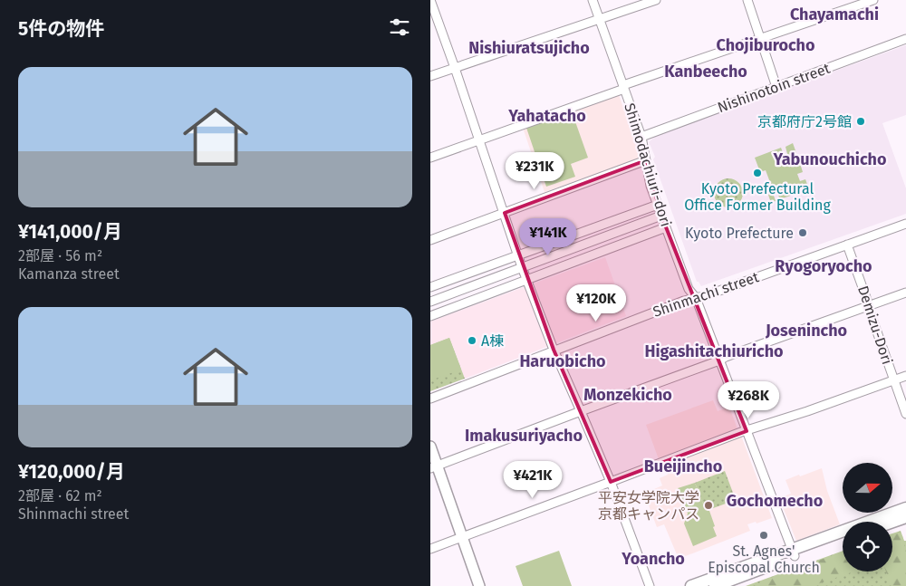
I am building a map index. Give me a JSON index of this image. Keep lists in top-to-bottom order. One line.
{"streets":{"street":["Nishinotoin street","Shimodachiuri-dori","Shinmachi street","Demizu-Dori"]},"crossings":[["Nishinotoin street","Shimodachiuri-dori"],["Shimodachiuri-dori","Shinmachi street"],["Shinmachi street","Demizu-Dori"]],"districts":["Chayamachi","Chojiburocho","Nishiuratsujicho","Kanbeecho","Yahatacho","Yabunouchicho","Ryogoryocho","Josenincho","Higashitachiuricho","Haruobicho","Monzekicho","Imakusuriyacho","Bueijincho","Gochomecho","Yoancho"],"places":["京都府庁2号館","Kyoto Prefectural Office Former Building","Kyoto Prefecture","A棟","平安女学院大学 京都キャンパス","St. Agnes' Episcopal Church"],"north":"right","page":{"heading":"5件の物件","list":[{"name":"¥141,000/月","note":"2部屋 · 56 m² · Kamanza street"},{"name":"¥120,000/月","note":"2部屋 · 62 m² · Shinmachi street"}],"price":["¥231K","¥141K","¥120K","¥268K","¥421K"]}}
